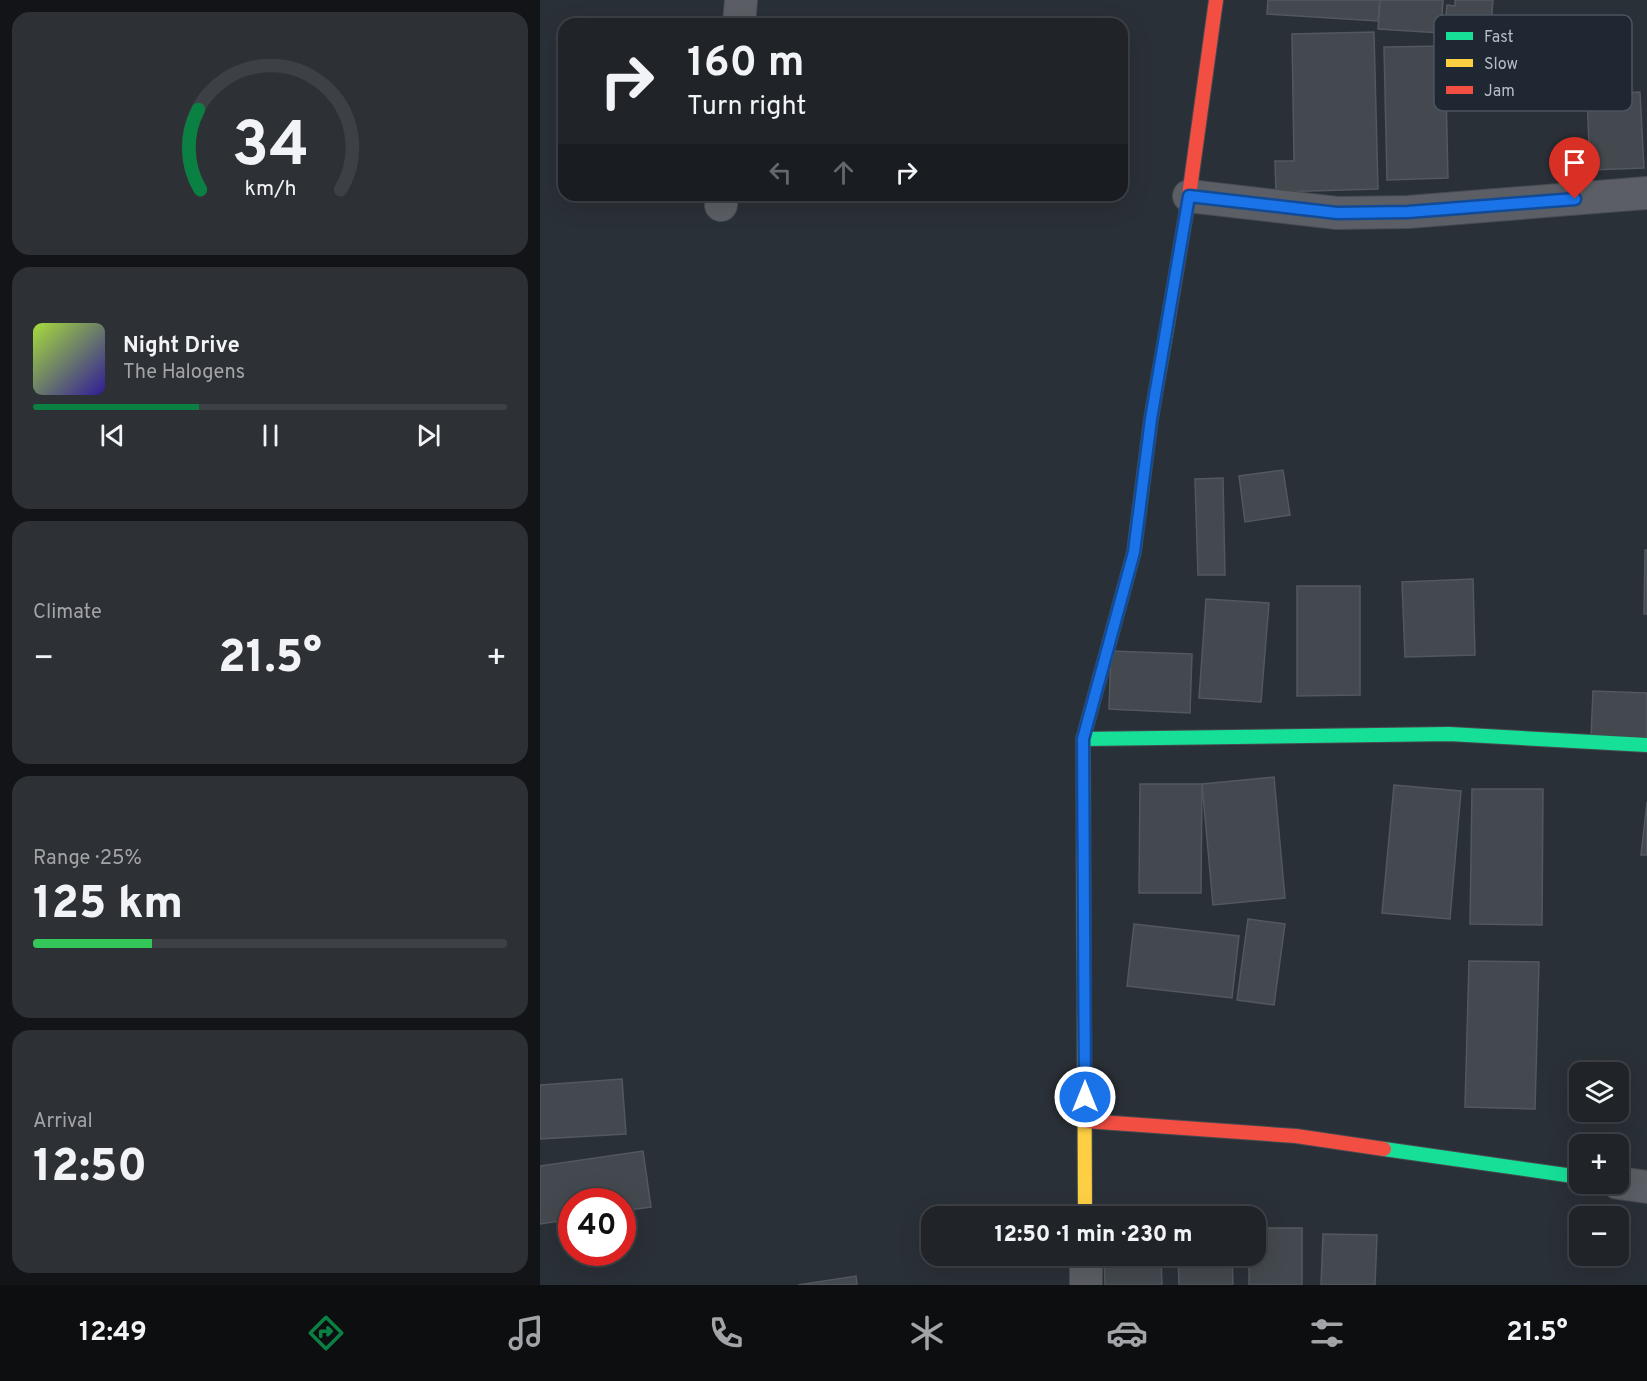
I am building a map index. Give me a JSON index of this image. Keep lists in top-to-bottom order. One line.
{"legend":["Fast","Slow","Jam"],"page":{"turn":["160 m","Turn right"],"song":["Night Drive","The Halogens"],"tile":["Climate",["Range · 25%","125 km"],["Arrival","12:50"]],"heat":["−","21.5°","+"],"map_buttons":["+","−"],"limit":"40","trip":"12:50 · 1 min · 230 m","tabs":["12:49","21.5°"],"gauge":["34","km/h"]}}
